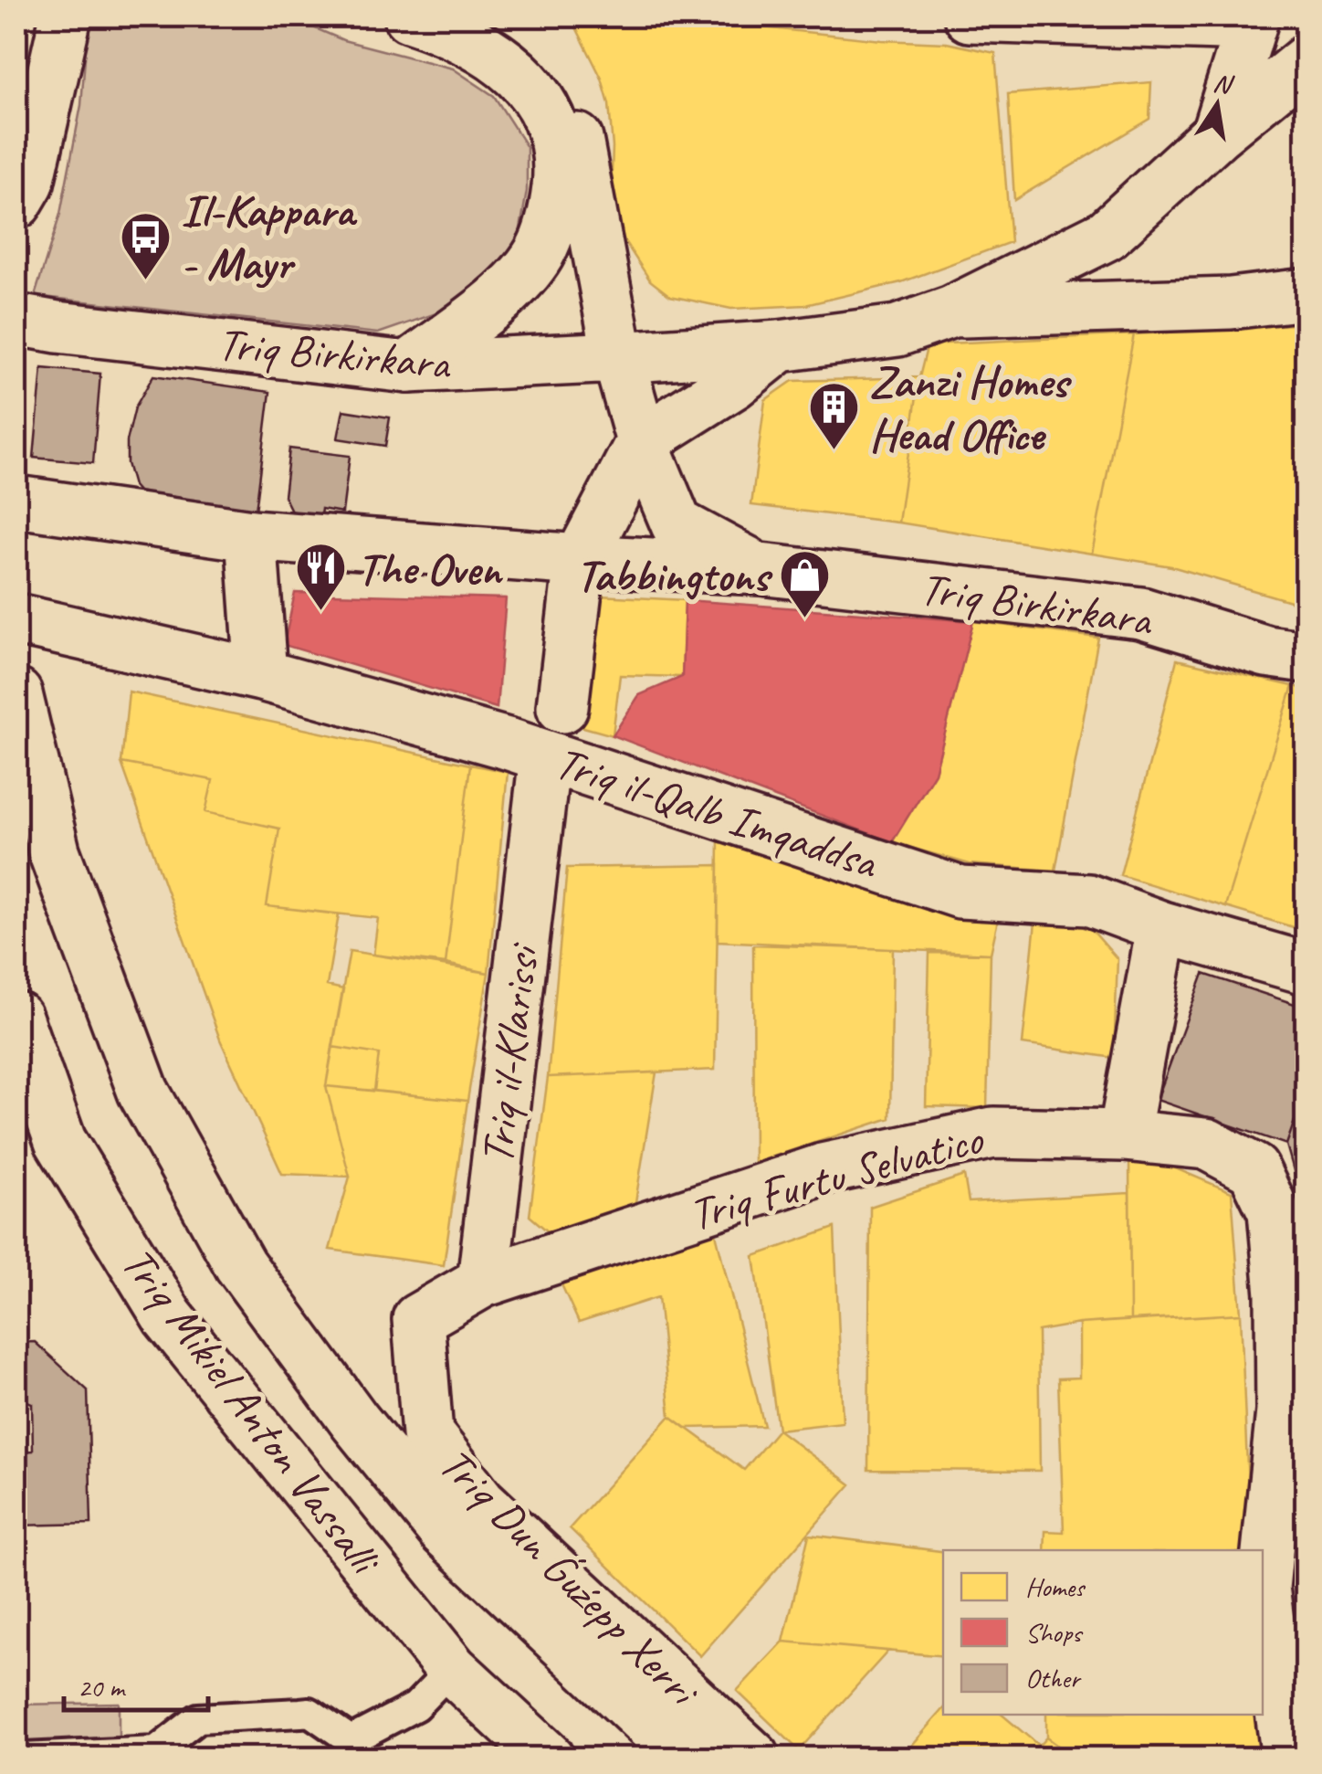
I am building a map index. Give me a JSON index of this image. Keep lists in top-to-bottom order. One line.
{"streets":{"main road":["Triq Birkirkara","Triq il-Qalb Imqaddsa","Triq il-Klarissi","Triq Furtu Selvatico","Triq Mikiel Anton Vassalli","Triq Dun Ǵuźepp Xerri"]},"crossings":[["Triq il-Qalb Imqaddsa","Triq il-Klarissi"],["Triq il-Klarissi","Triq Furtu Selvatico"],["Triq il-Klarissi","Triq Dun Ǵuźepp Xerri"],["Triq Furtu Selvatico","Triq Dun Ǵuźepp Xerri"],["Triq Mikiel Anton Vassalli","Triq Dun Ǵuźepp Xerri"]],"places":{"bus stop":["Il-Kappara - Mayr"],"building":["Zanzi Homes Head Office"],"restaurant":["The Oven"],"shop":["Tabbingtons"]},"legend":["Homes","Shops","Other"],"scale_bar":"20 m","north":"top"}
